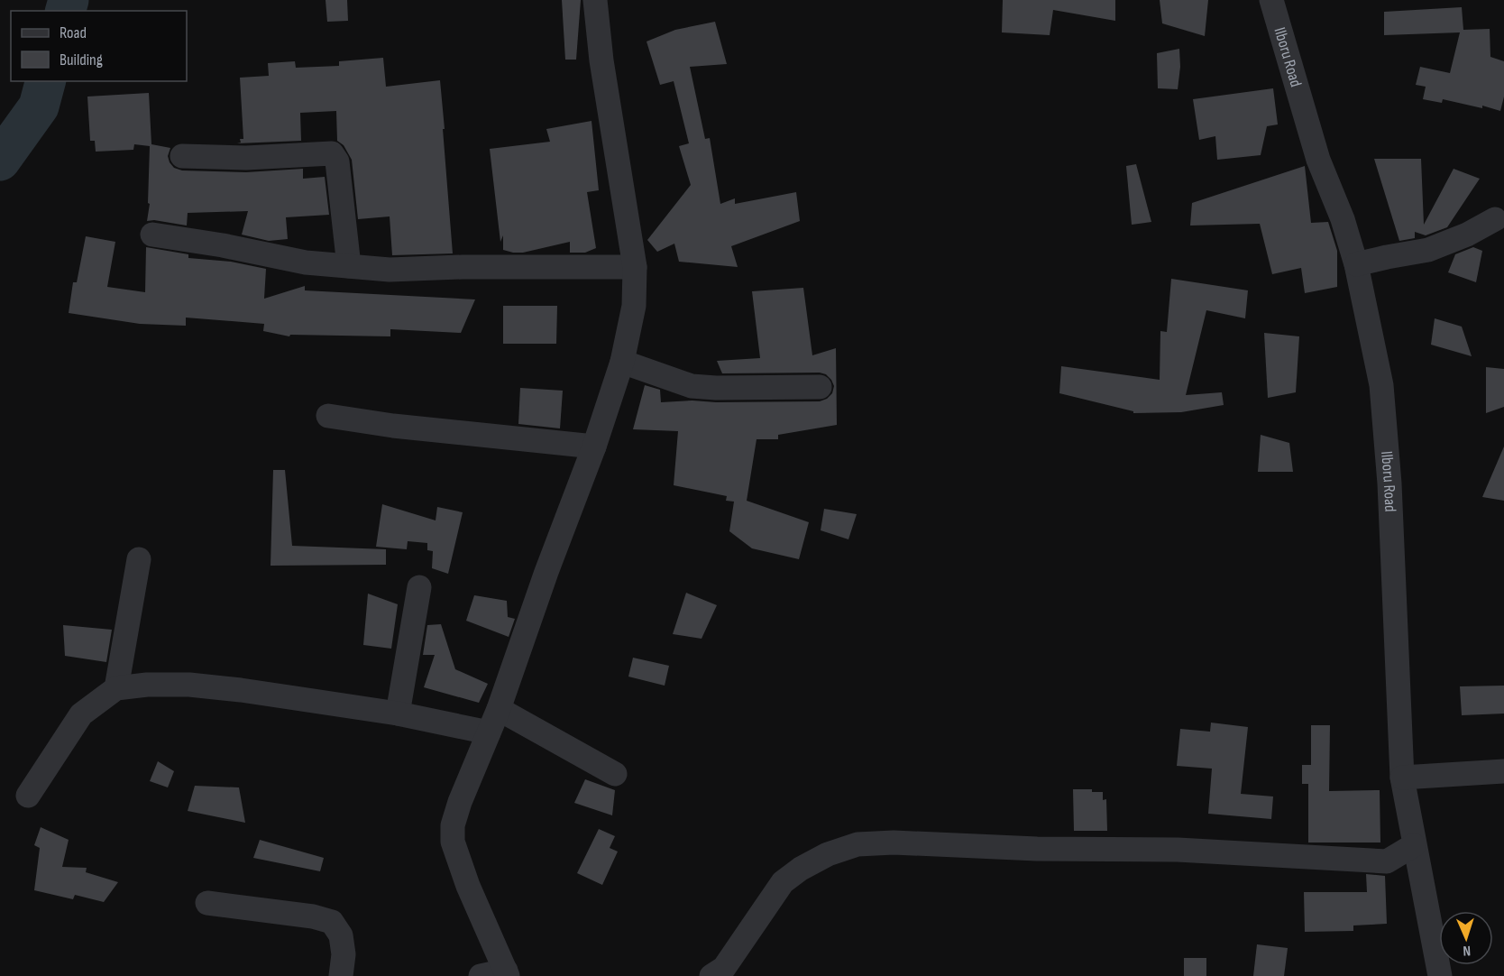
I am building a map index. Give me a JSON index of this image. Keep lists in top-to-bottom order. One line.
{"streets":{"street":["Ilboru Road"]},"legend":["Road","Building"],"north":"bottom"}
